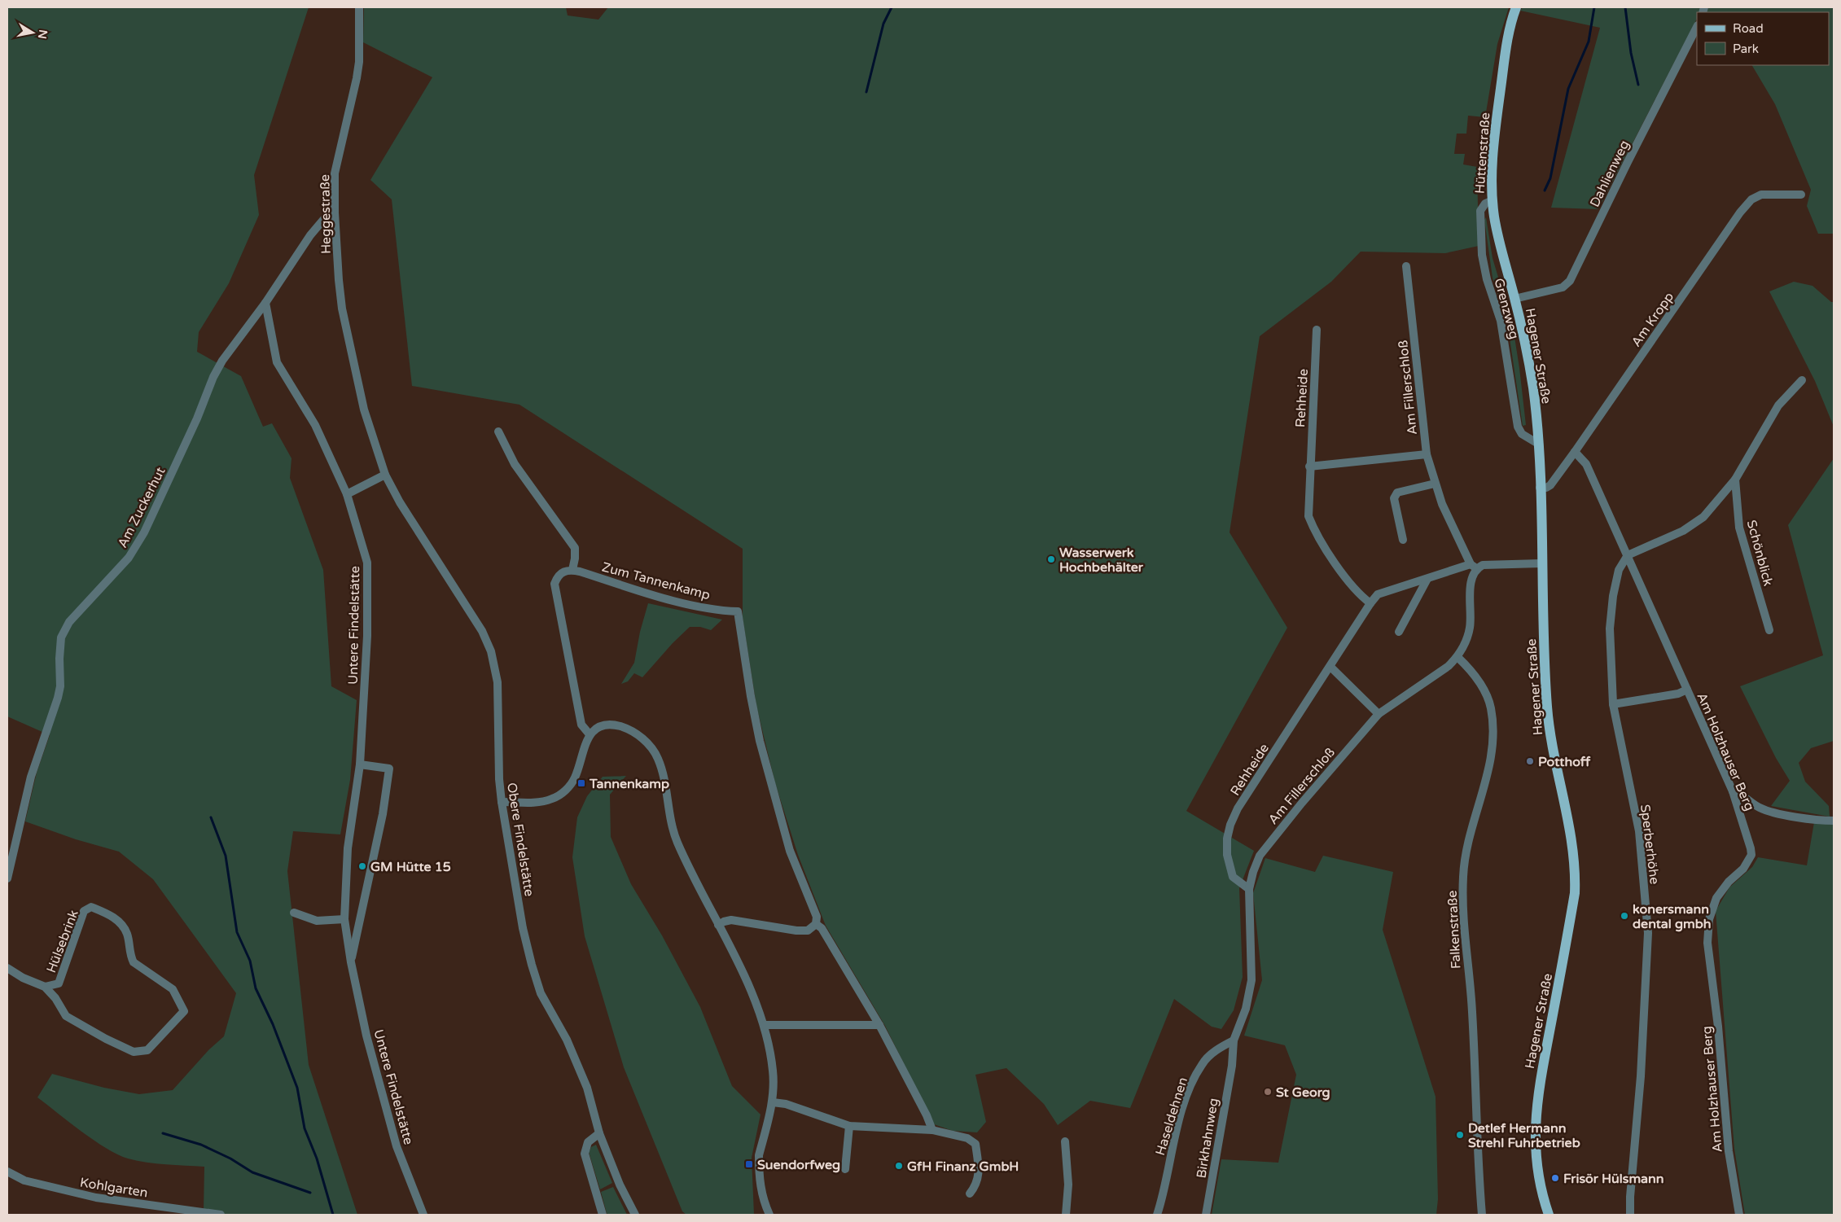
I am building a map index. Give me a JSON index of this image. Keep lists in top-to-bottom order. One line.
{"streets":{"main road":["Hüttenstraße","Hagener Straße"],"street":["Dahlienweg","Heggestraße","Grenzweg","Am Kropp","Am Fillerschloß","Rehheide","Am Zuckerhut","Schönblick","Zum Tannenkamp","Untere Findelstätte","Am Holzhauser Berg","Obere Findelstätte","Sperberhöhe","Falkenstraße","Hülsebrink","Haseldehnen","Birkhahnweg","Kohlgarten"]},"crossings":[["Hüttenstraße","Dahlienweg"],["Hüttenstraße","Grenzweg"],["Hüttenstraße","Hagener Straße"],["Dahlienweg","Hagener Straße"],["Heggestraße","Am Zuckerhut"],["Heggestraße","Obere Findelstätte"],["Grenzweg","Hagener Straße"],["Am Kropp","Hagener Straße"],["Am Kropp","Am Holzhauser Berg"],["Am Fillerschloß","Rehheide"],["Am Fillerschloß","Falkenstraße"],["Am Fillerschloß","Haseldehnen"],["Am Fillerschloß","Birkhahnweg"],["Am Zuckerhut","Untere Findelstätte"],["Am Holzhauser Berg","Sperberhöhe"]],"places":{"other":["Wasserwerk Hochbehälter","Potthoff","GM Hütte 15","konersmann dental gmbh","St Georg","Detlef Hermann Strehl Fuhrbetrieb","GfH Finanz GmbH","Frisör Hülsmann"],"transit":["Tannenkamp","Suendorfweg"]},"legend":["Road","Park"],"north":"right"}
